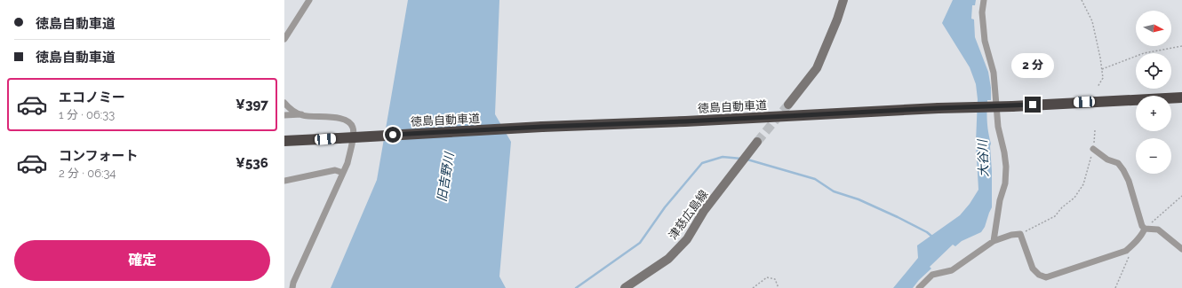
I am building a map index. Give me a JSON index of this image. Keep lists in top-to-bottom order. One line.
{"streets":{"highway":["徳島自動車道"],"main road":["津慈広島線"]},"water":["大谷川","旧吉野川"],"north":"right","page":{"banner":["徳島自動車道","徳島自動車道"],"map_buttons":["+","−"],"bubble":"2 分","list":[{"name":"エコノミー","note":"1 分 · 06:33","value":"¥397"},{"name":"コンフォート","note":"2 分 · 06:34","value":"¥536"}],"buttons":"確定"}}
